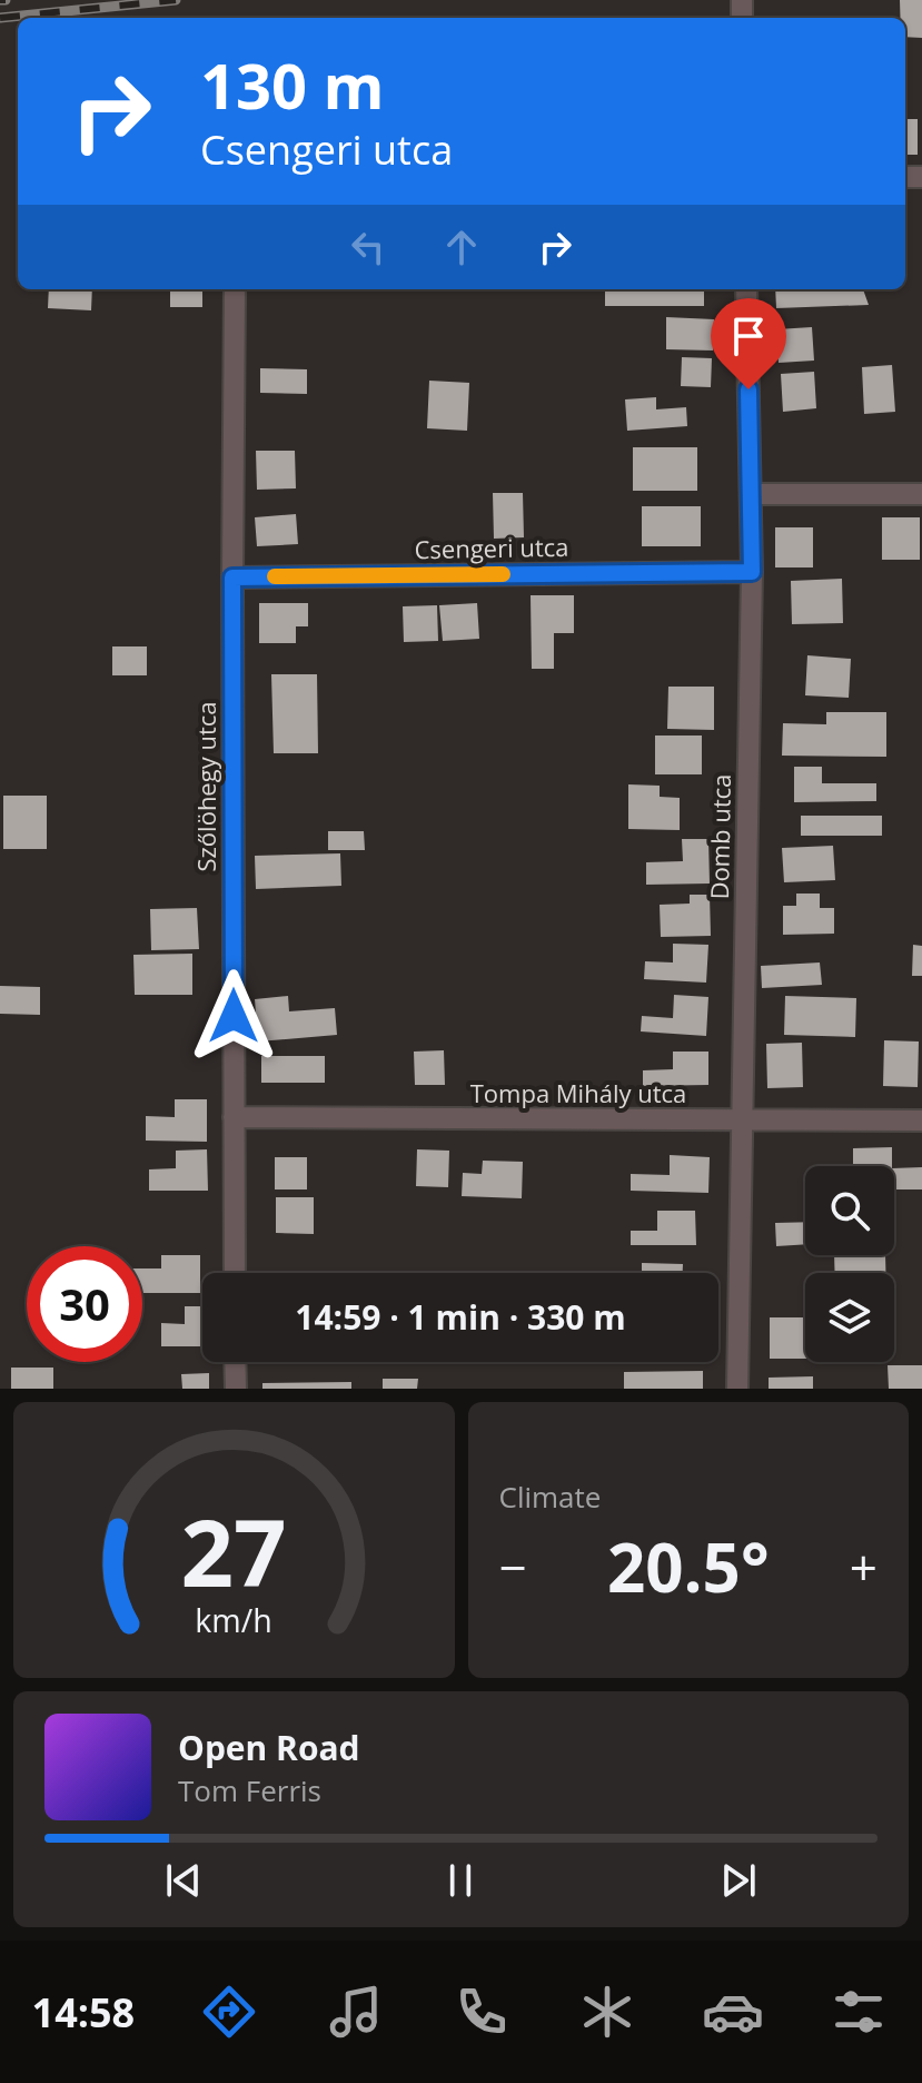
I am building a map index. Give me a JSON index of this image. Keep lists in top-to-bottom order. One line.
{"streets":{"street":["Csengeri utca","Szőlöhegy utca","Domb utca","Tompa Mihály utca"]},"crossings":[["Csengeri utca","Szőlöhegy utca"],["Csengeri utca","Domb utca"],["Szőlöhegy utca","Tompa Mihály utca"],["Domb utca","Tompa Mihály utca"]],"page":{"turn":["130 m","Csengeri utca"],"limit":"30","trip":"14:59 · 1 min · 330 m","tile":"Climate","heat":["−","20.5°","+"],"song":["Open Road","Tom Ferris"],"tabs":"14:58","gauge":["27","km/h"]}}
